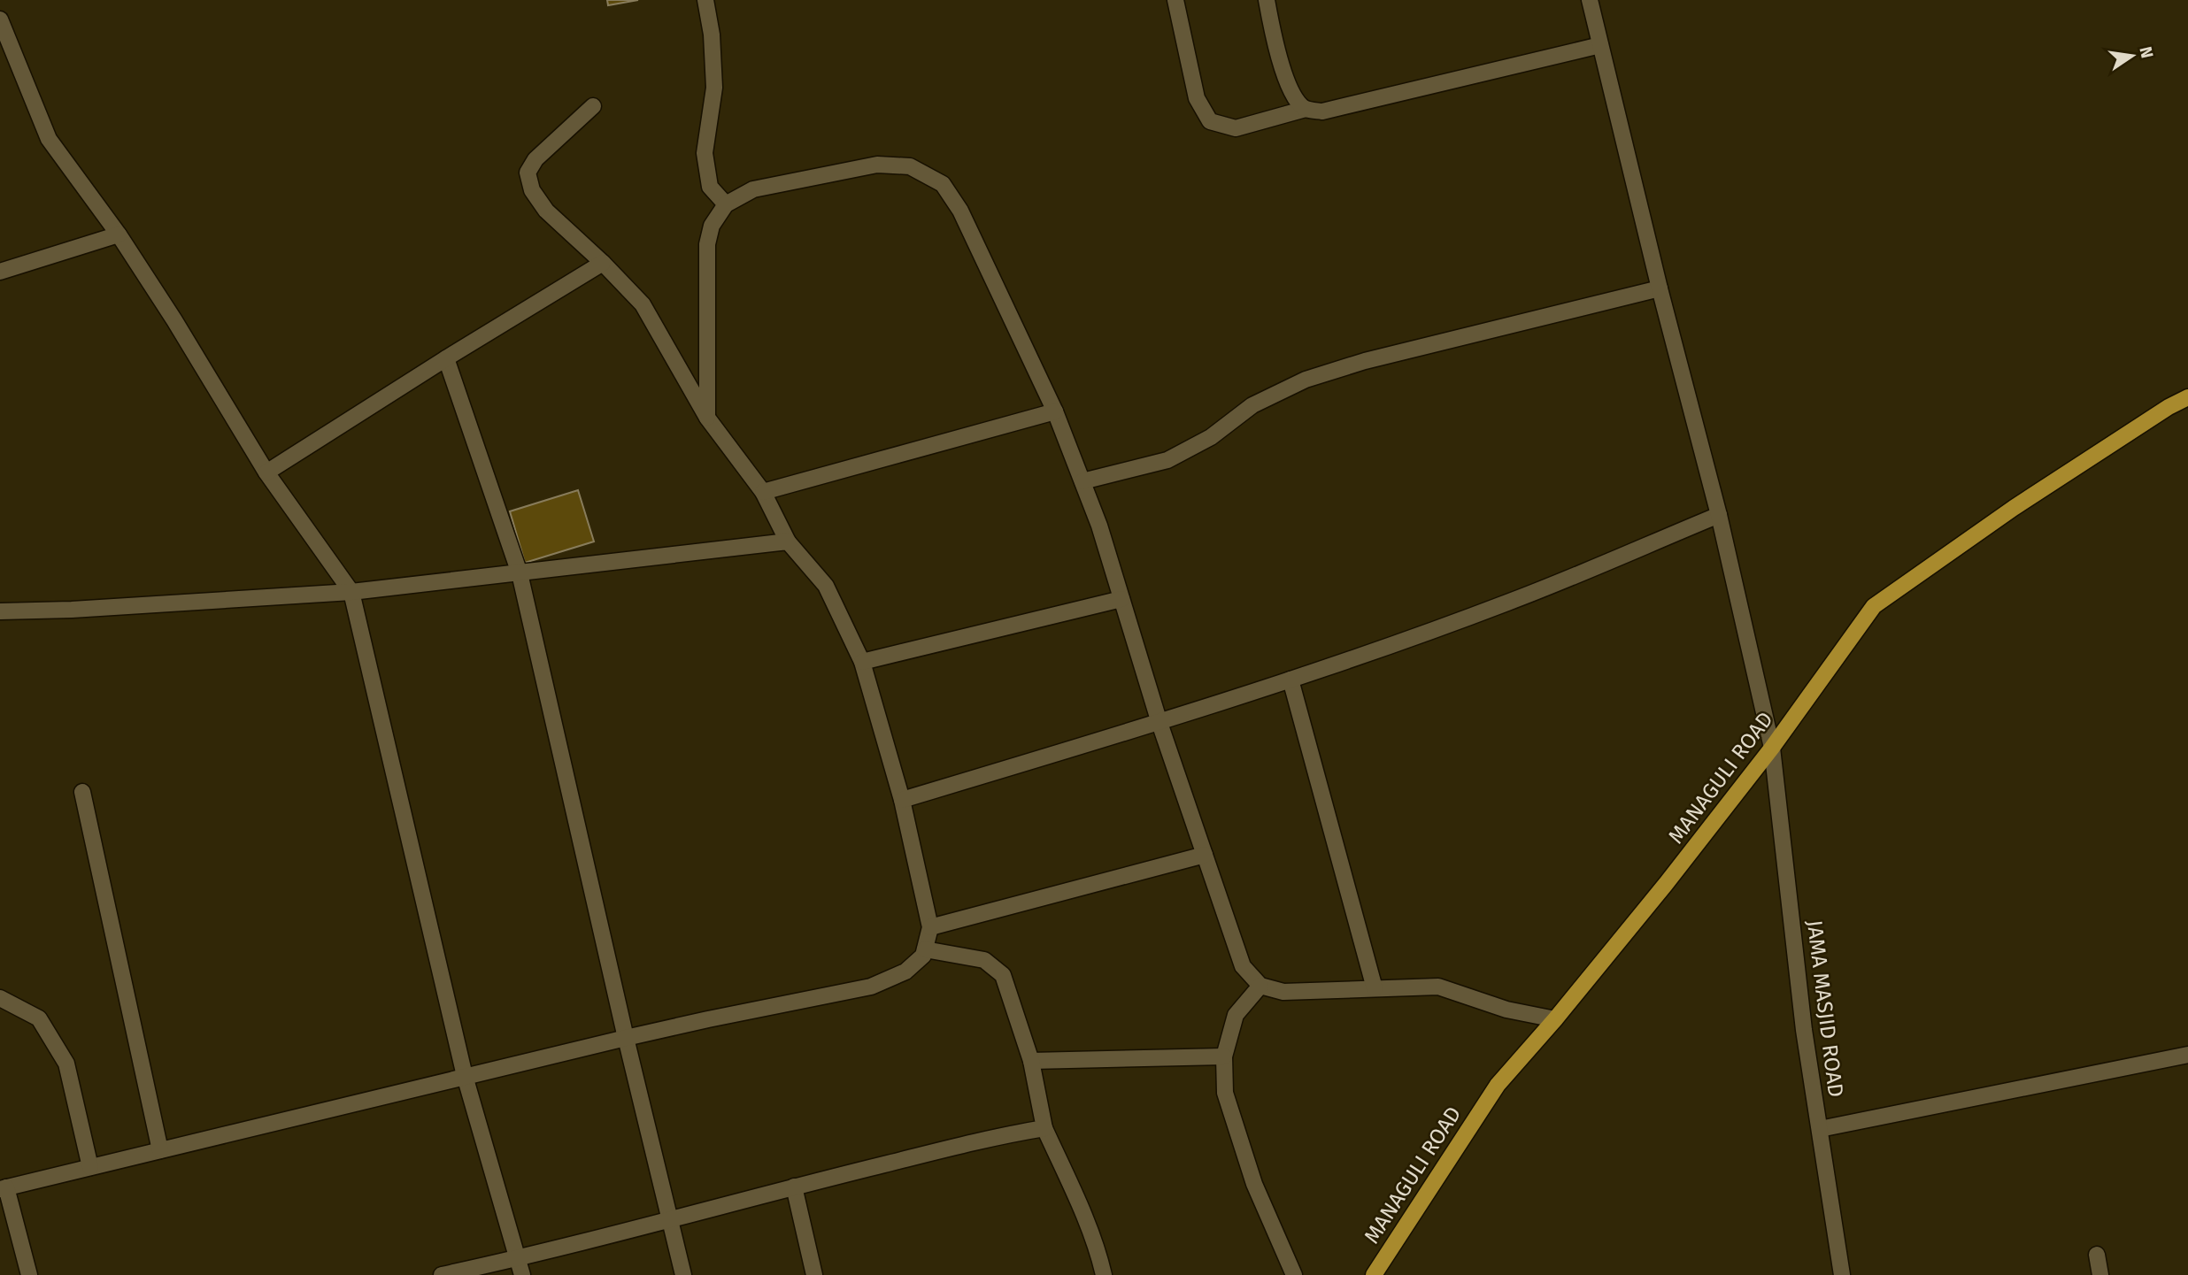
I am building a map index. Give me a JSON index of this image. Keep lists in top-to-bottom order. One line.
{"streets":{"main road":["MANAGULI ROAD"],"street":["JAMA MASJID ROAD"]},"crossings":[["MANAGULI ROAD","JAMA MASJID ROAD"]],"north":"right"}
